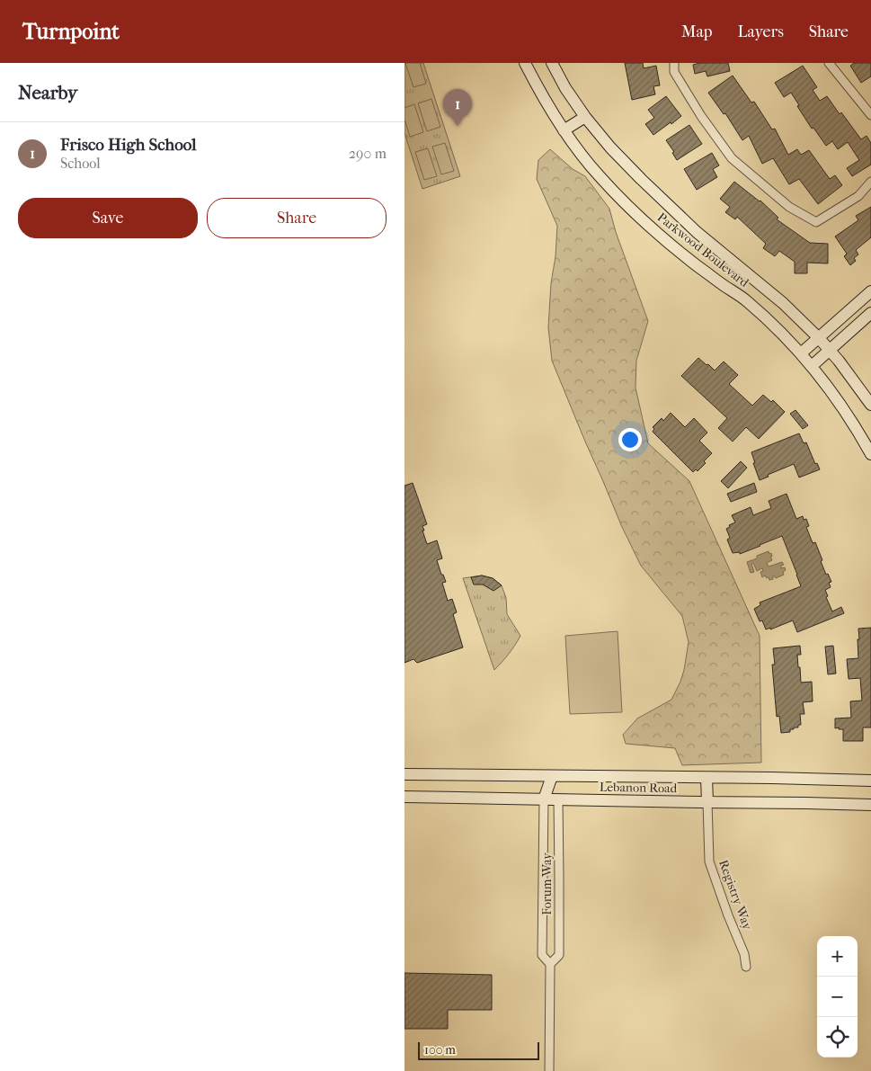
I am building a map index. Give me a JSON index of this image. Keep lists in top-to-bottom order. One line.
{"streets":{"main road":["Parkwood Boulevard","Lebanon Road"],"street":["Forum Way","Registry Way"]},"crossings":[["Lebanon Road","Forum Way"],["Lebanon Road","Registry Way"]],"scale_bar":"100 m","page":{"header":"Turnpoint","nav":["Map","Layers","Share"],"heading":"Nearby","pins":"1","list":[{"mark":"1","name":"Frisco High School","note":"School","value":"290 m"}],"buttons":["Save","Share"],"map_buttons":["+","−"],"scale":"100 m"}}
